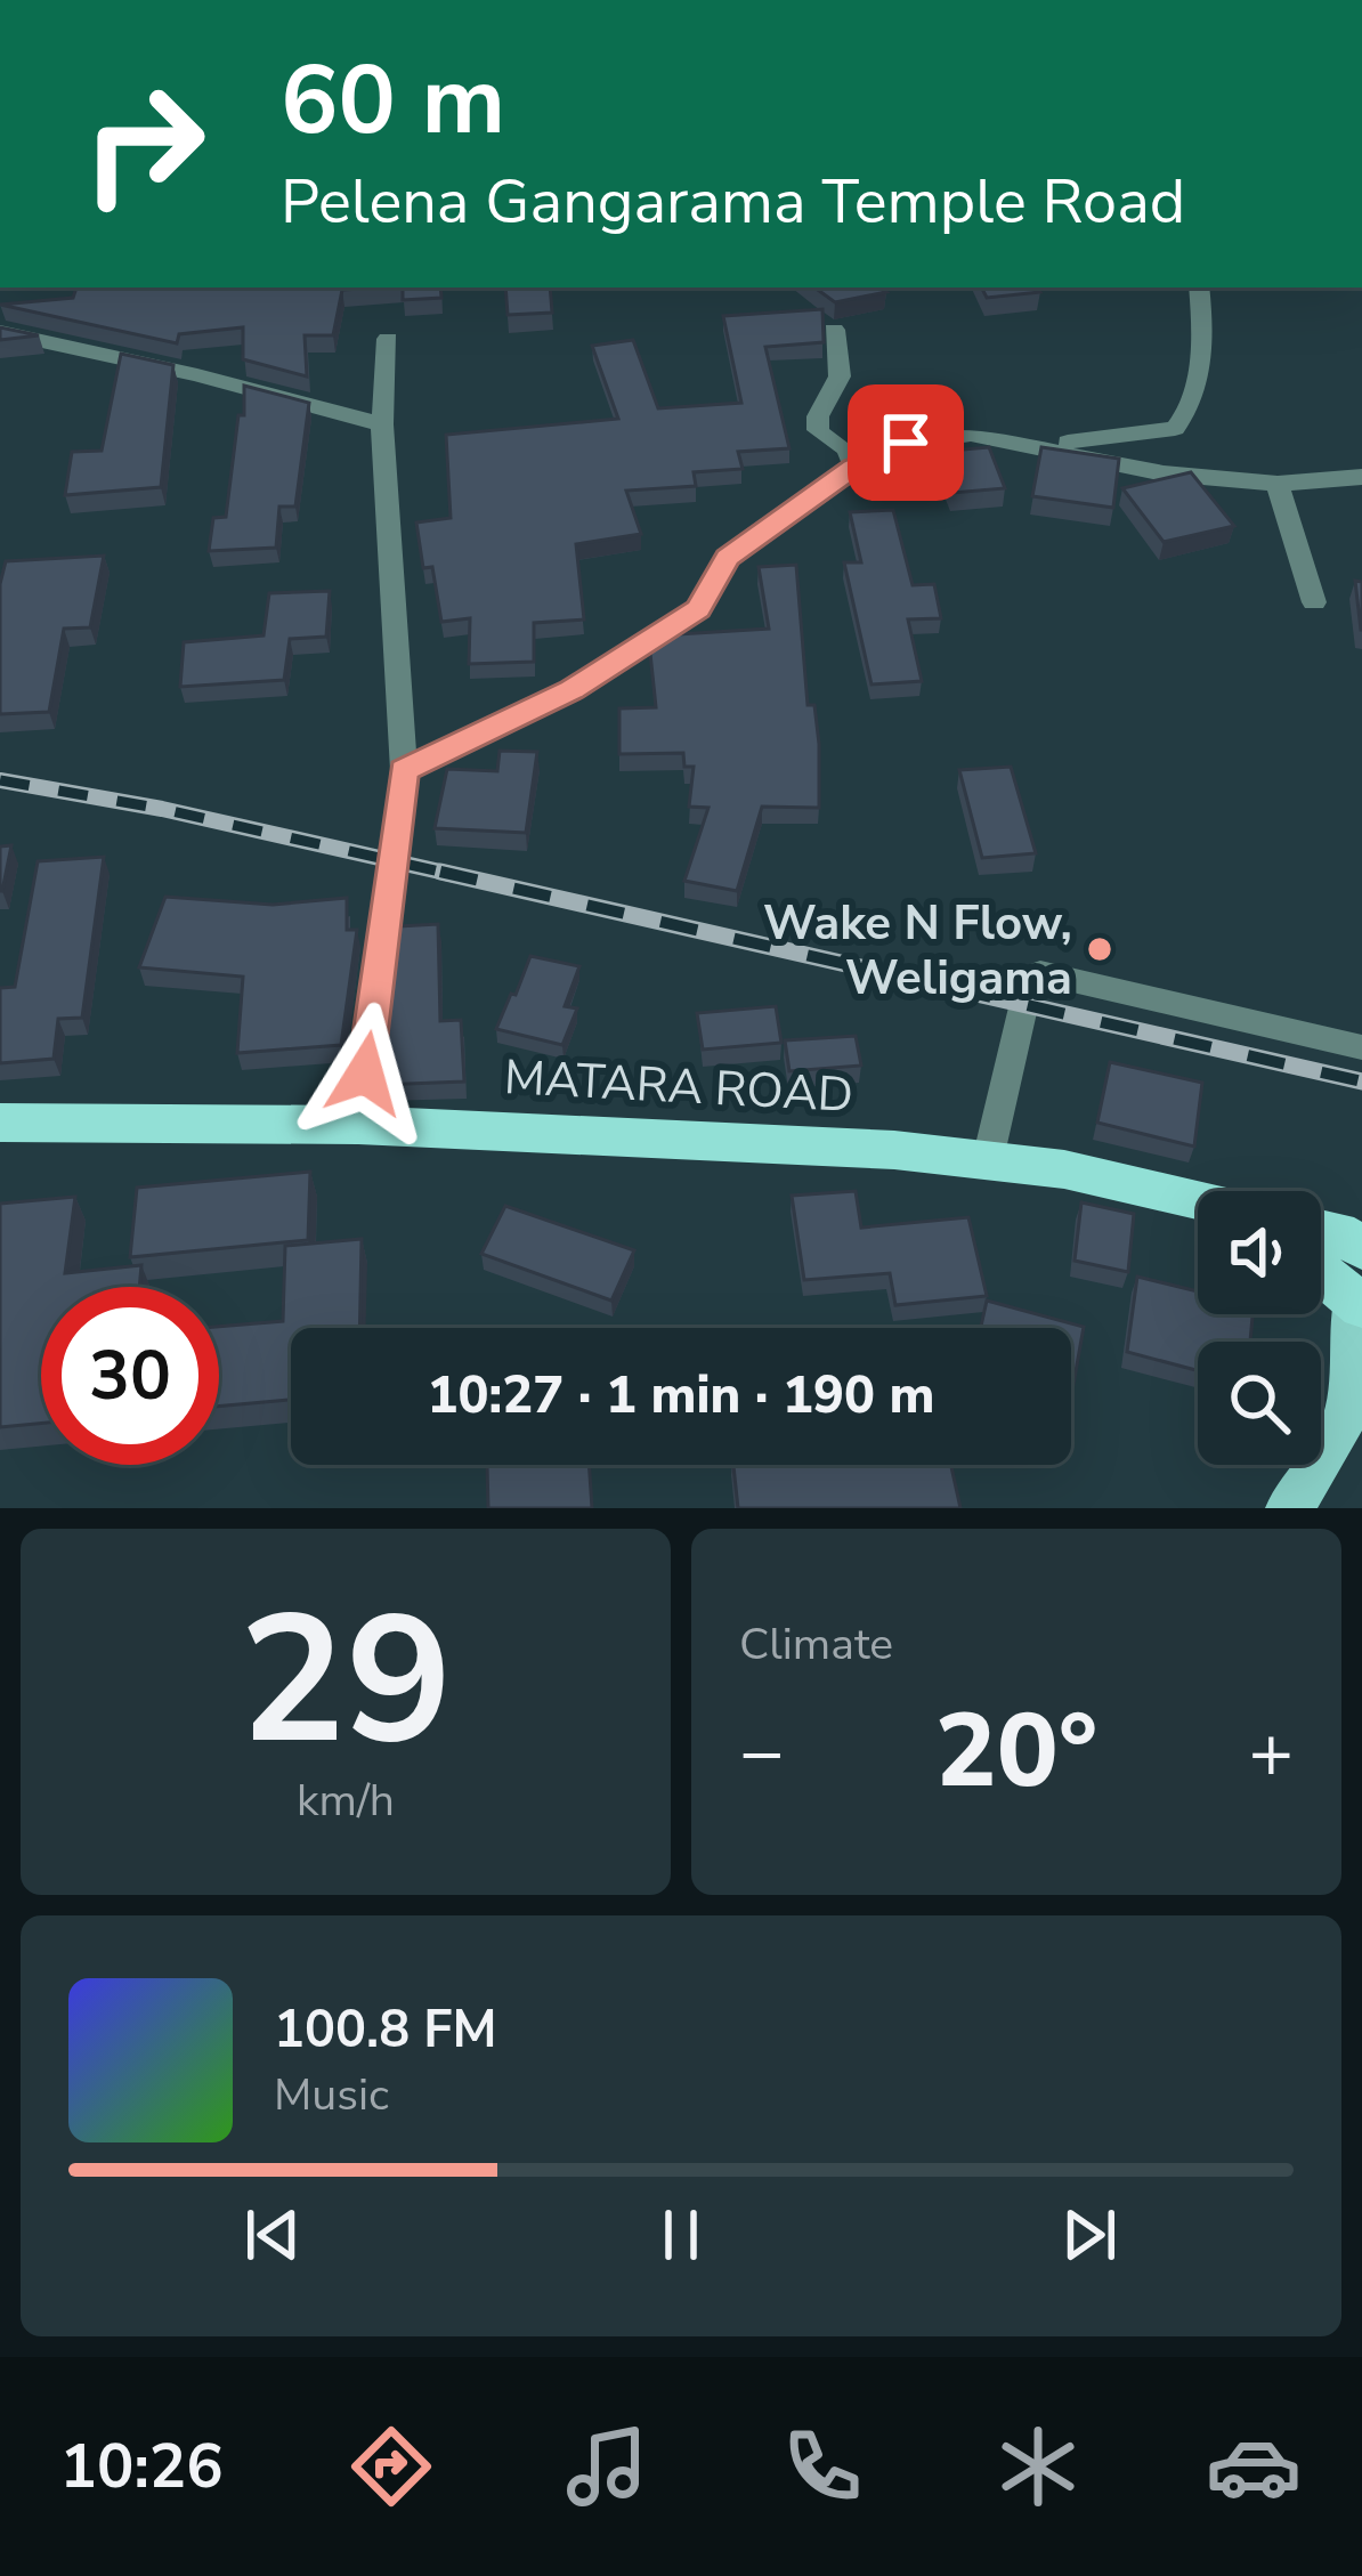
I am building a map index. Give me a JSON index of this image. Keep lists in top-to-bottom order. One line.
{"streets":{"highway":["MATARA ROAD"]},"places":["Wake N Flow, Weligama"],"page":{"turn":["60 m","Pelena Gangarama Temple Road"],"limit":"30","trip":"10:27 · 1 min · 190 m","tile":[["29","km/h"],"Climate"],"heat":["−","20°","+"],"song":["100.8 FM","Music"],"tabs":"10:26"}}
